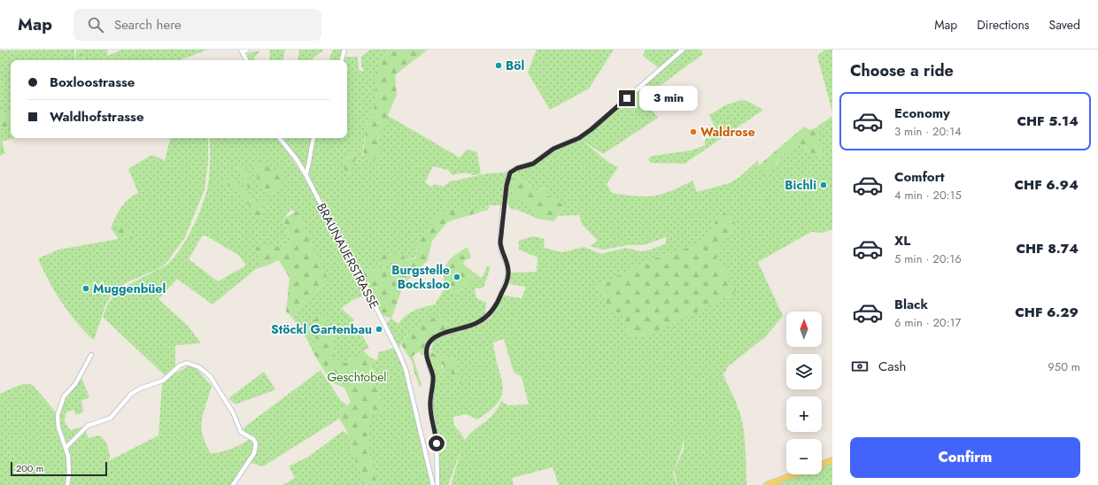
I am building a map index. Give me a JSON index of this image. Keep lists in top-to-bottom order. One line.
{"streets":{"street":["BRAUNAUERSTRASSE"]},"parks":["Geschtobel"],"places":["Böl","Waldrose","Bichli","Burgstelle Bocksloo","Muggenbüel","Stöckl Gartenbau"],"scale_bar":"200 m","north":"top","page":{"header":"Map","search":"Search here","nav":["Map","Directions","Saved"],"heading":"Choose a ride","banner":["Boxloostrasse","Waldhofstrasse"],"bubble":"3 min","list":[{"name":"Economy","note":"3 min · 20:14","value":"CHF 5.14"},{"name":"Comfort","note":"4 min · 20:15","value":"CHF 6.94"},{"name":"XL","note":"5 min · 20:16","value":"CHF 8.74"},{"name":"Black","note":"6 min · 20:17","value":"CHF 6.29"}],"map_buttons":["+","−"],"pay":["Cash","950 m"],"buttons":"Confirm","scale":"200 m"}}
